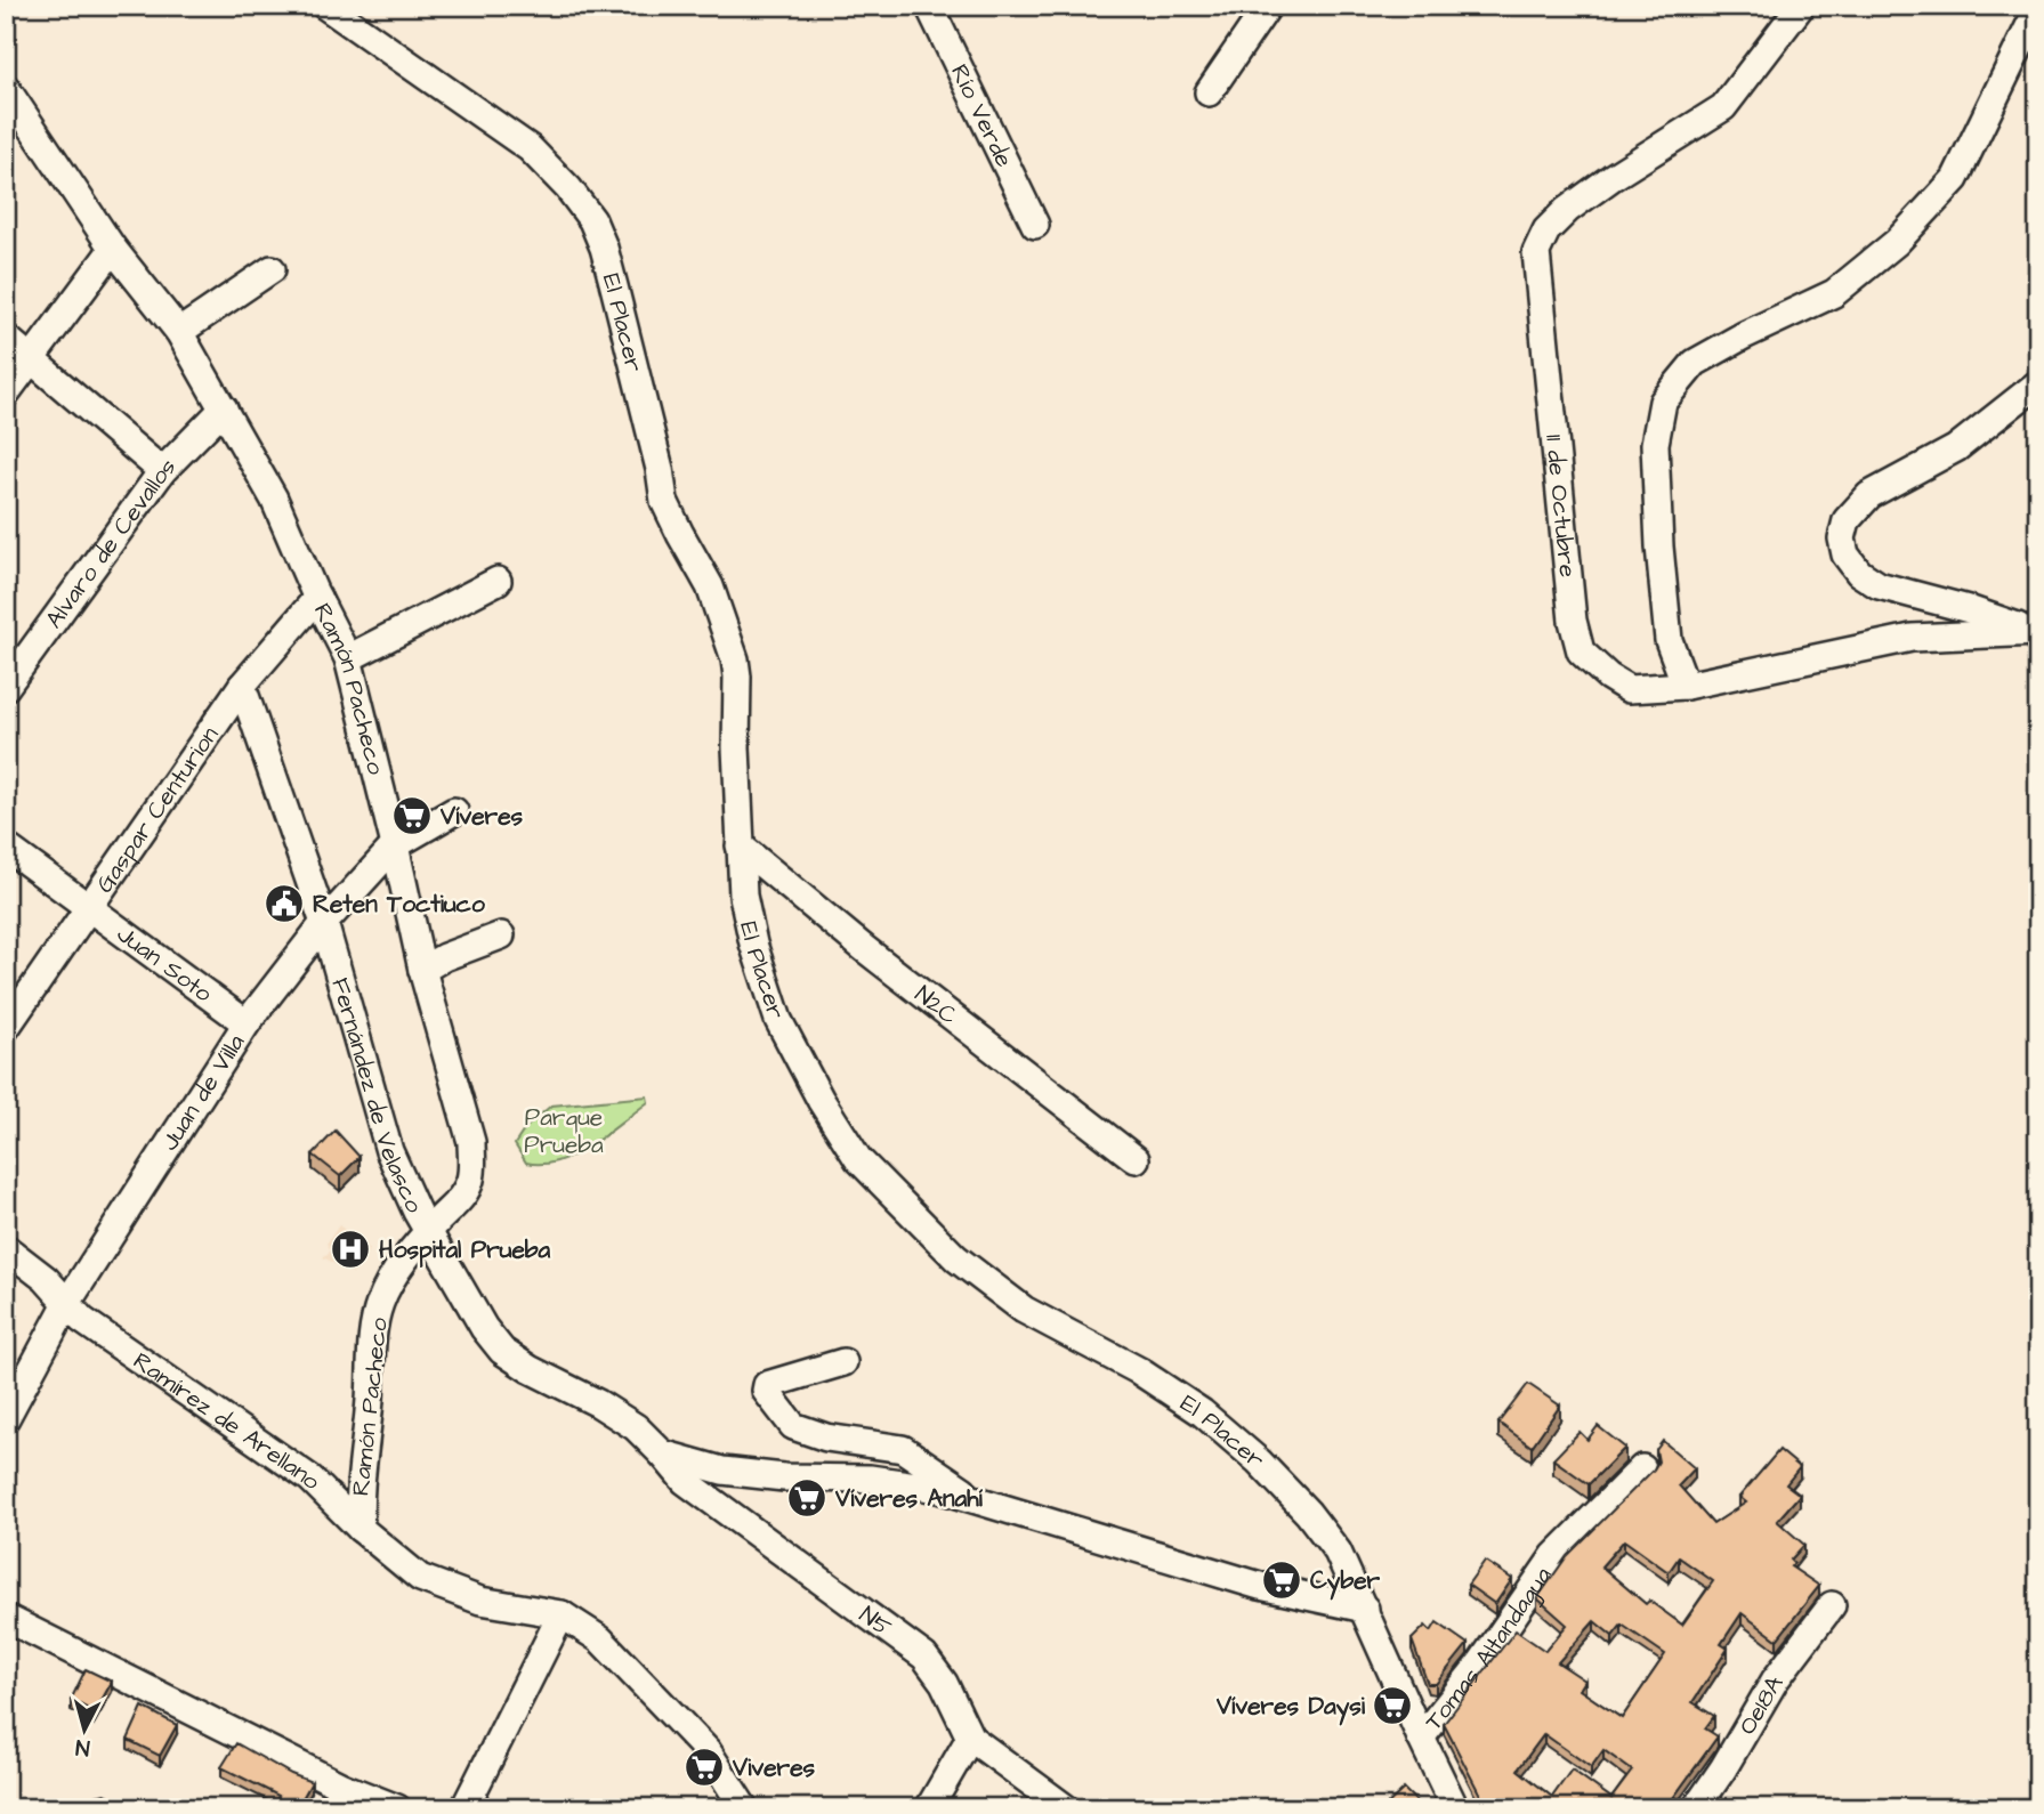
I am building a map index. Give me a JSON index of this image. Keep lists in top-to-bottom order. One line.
{"streets":{"street":["Río Verde","El Placer","11 de Octubre","Alvaro de Cevallos","Ramón Pacheco","Gaspar Centurion","Juan Soto","N2C","Juan de Villa","Fernández de Velasco","Ramírez de Arellano","N5","Tomas Altandagua","Oe18A"]},"crossings":[["El Placer","N2C"],["El Placer","Tomas Altandagua"],["Alvaro de Cevallos","Ramón Pacheco"],["Ramón Pacheco","Gaspar Centurion"],["Ramón Pacheco","Juan de Villa"],["Ramón Pacheco","Fernández de Velasco"],["Ramón Pacheco","Ramírez de Arellano"],["Gaspar Centurion","Juan Soto"],["Gaspar Centurion","Fernández de Velasco"],["Juan Soto","Juan de Villa"],["Juan de Villa","Fernández de Velasco"],["Juan de Villa","Ramírez de Arellano"],["Fernández de Velasco","N5"]],"parks":["Parque Prueba"],"places":{"supermarket":["Víveres","Víveres Anahí","Cyber","Víveres Daysi","Viveres"],"public building":["Reten Toctiuco"],"hospital":["Hospital Prueba"]},"north":"bottom"}
